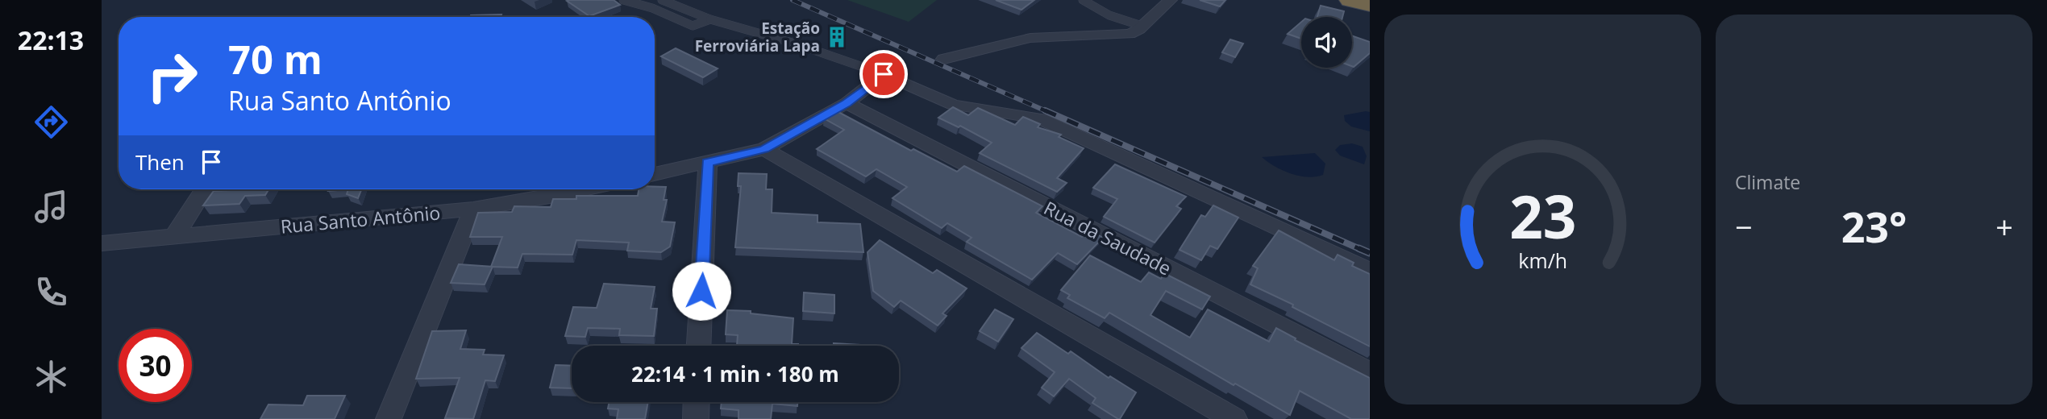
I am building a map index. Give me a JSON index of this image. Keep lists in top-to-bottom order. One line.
{"streets":{"street":["Rua Santo Antônio","Rua da Saudade"]},"places":{"building":["Estação Ferroviária Lapa"]},"page":{"tabs":"22:13","tile":"Climate","turn":["70 m","Rua Santo Antônio"],"then":"Then","heat":["−","23°","+"],"limit":"30","trip":"22:14 · 1 min · 180 m","gauge":["23","km/h"]}}
